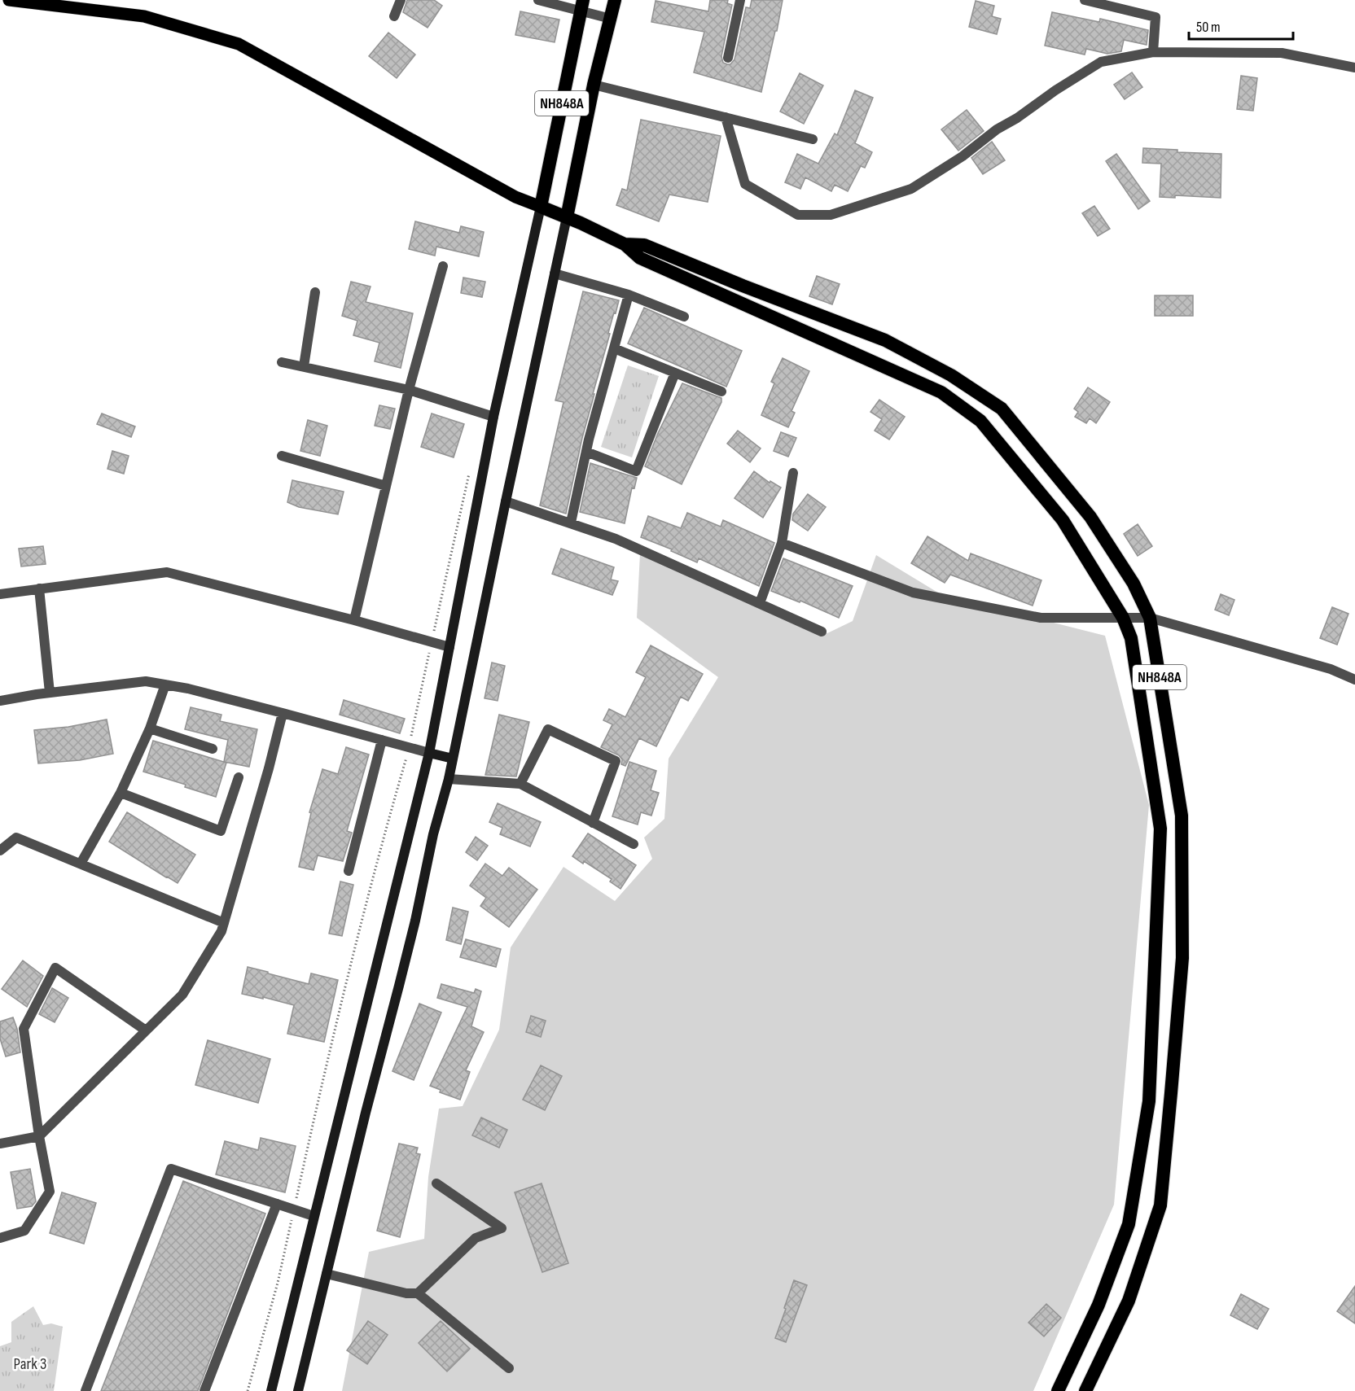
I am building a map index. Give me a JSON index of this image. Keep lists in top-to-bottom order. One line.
{"streets":{"highway":["NH848A"]},"parks":["Park 3"],"scale_bar":"50 m"}
